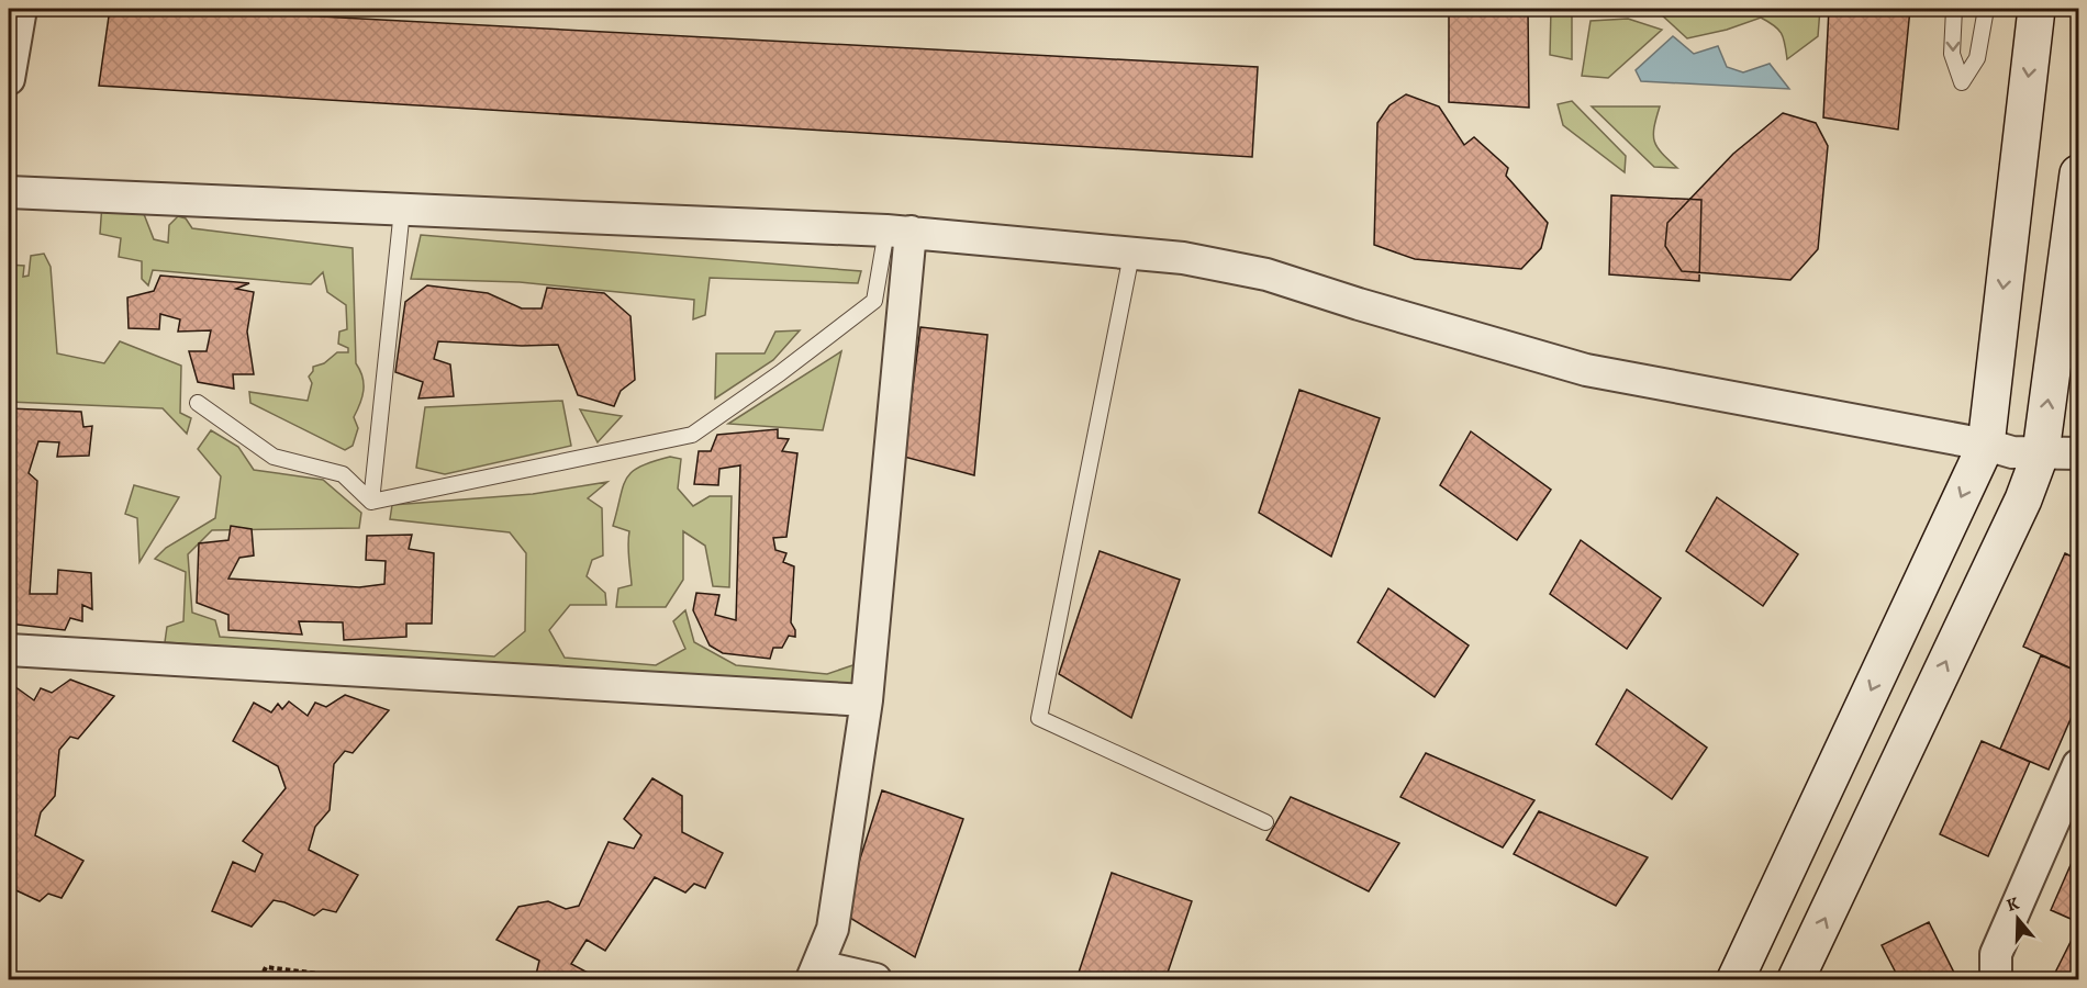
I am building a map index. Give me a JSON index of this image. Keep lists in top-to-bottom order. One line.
{"north":"top"}
